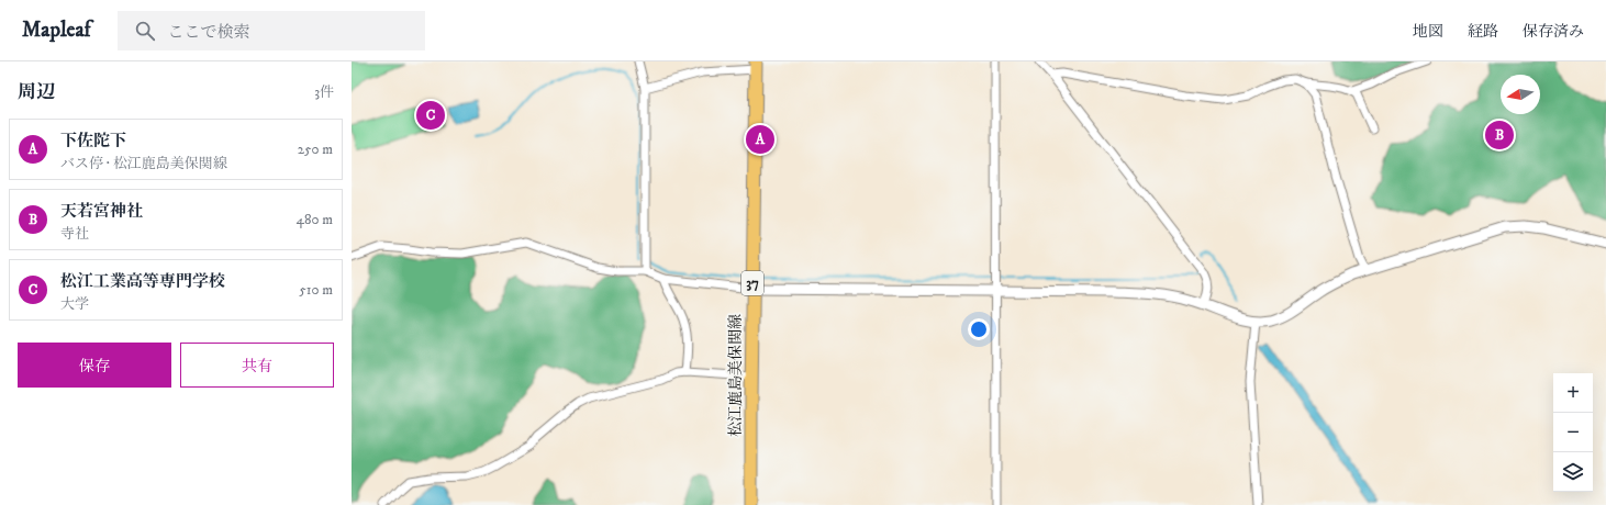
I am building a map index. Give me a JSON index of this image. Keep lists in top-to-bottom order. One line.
{"streets":{"main road":["37","松江鹿島美保関線"]},"north":"left","page":{"header":"Mapleaf","search":"ここで検索","nav":["地図","経路","保存済み"],"heading":["周辺","3件"],"pins":["C","B","A"],"list":[{"mark":"A","name":"下佐陀下","note":"バス停 · 松江鹿島美保関線","value":"250 m"},{"mark":"B","name":"天若宮神社","note":"寺社","value":"480 m"},{"mark":"C","name":"松江工業高等専門学校","note":"大学","value":"510 m"}],"buttons":["保存","共有"],"map_buttons":["+","−"]}}
